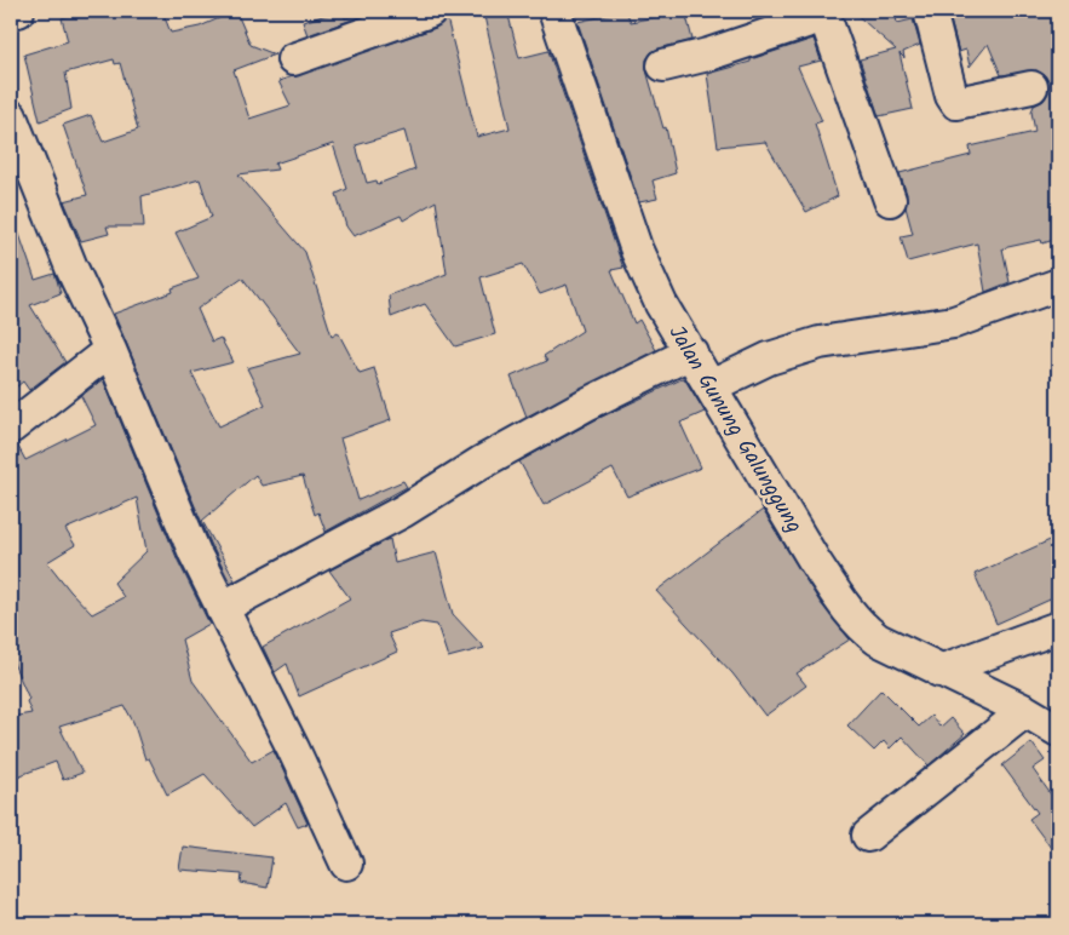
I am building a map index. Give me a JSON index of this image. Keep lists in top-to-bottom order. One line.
{"streets":{"street":["Jalan Gunung Galunggung"]}}
